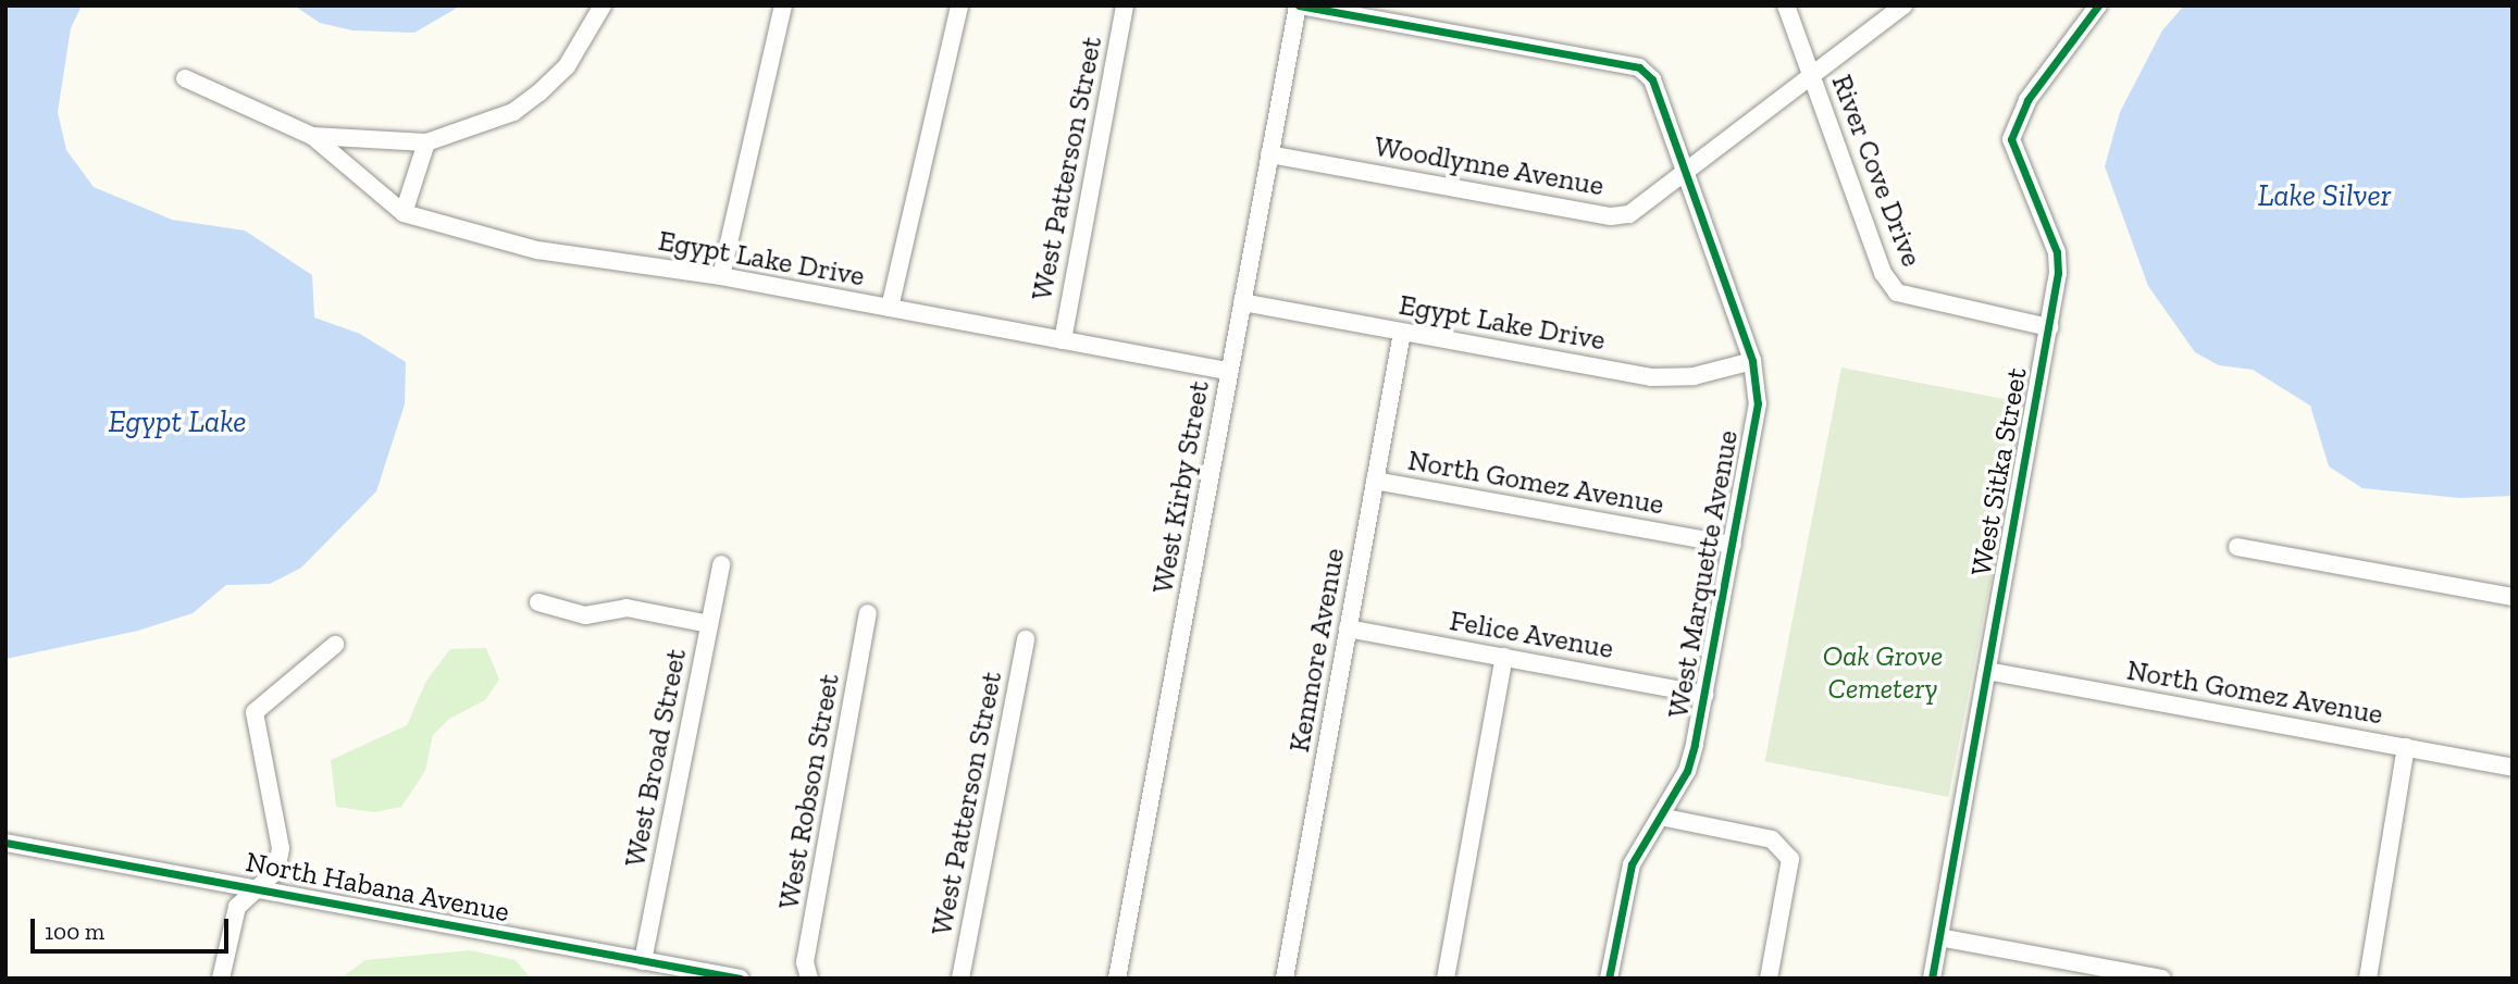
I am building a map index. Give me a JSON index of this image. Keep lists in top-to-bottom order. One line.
{"streets":{"street":["Woodlynne Avenue","West Patterson Street","River Cove Drive","Egypt Lake Drive","West Sitka Street","North Gomez Avenue","West Kirby Street","West Marquette Avenue","Felice Avenue","Kenmore Avenue","West Broad Street","West Robson Street","North Habana Avenue"]},"crossings":[["Woodlynne Avenue","River Cove Drive"],["Woodlynne Avenue","West Kirby Street"],["Woodlynne Avenue","West Marquette Avenue"],["West Patterson Street","Egypt Lake Drive"],["River Cove Drive","West Sitka Street"],["Egypt Lake Drive","West Kirby Street"],["Egypt Lake Drive","West Marquette Avenue"],["Egypt Lake Drive","Kenmore Avenue"],["West Sitka Street","North Gomez Avenue"],["North Gomez Avenue","West Marquette Avenue"],["North Gomez Avenue","Kenmore Avenue"],["West Kirby Street","West Marquette Avenue"],["West Marquette Avenue","Felice Avenue"],["Felice Avenue","Kenmore Avenue"],["West Broad Street","North Habana Avenue"]],"water":["Lake Silver","Egypt Lake"],"parks":["Oak Grove Cemetery"],"scale_bar":"100 m"}
